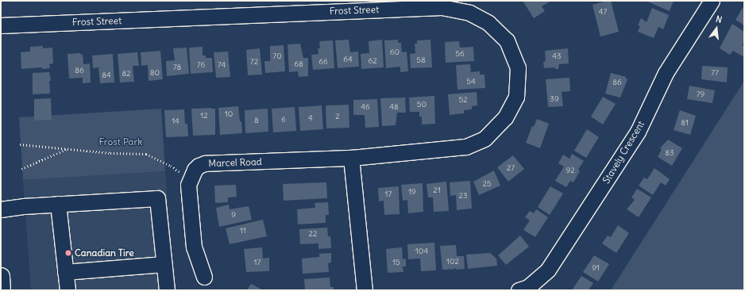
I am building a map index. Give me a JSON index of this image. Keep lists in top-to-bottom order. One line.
{"streets":{"street":["Frost Street","Stavely Crescent","Marcel Road"]},"crossings":[["Frost Street","Marcel Road"]],"parks":["Frost Park"],"places":["Canadian Tire"],"house_numbers":["47","60","56","70","43","64","58","62","72","66","68","76","74","78","86","80","77","82","84","54","86","79","39","52","50","46","48","10","12","2","4","6","8","14","81","83","27","92","25","21","19","17","23","9","11","22","104","102","17","15","91"],"north":"top"}
